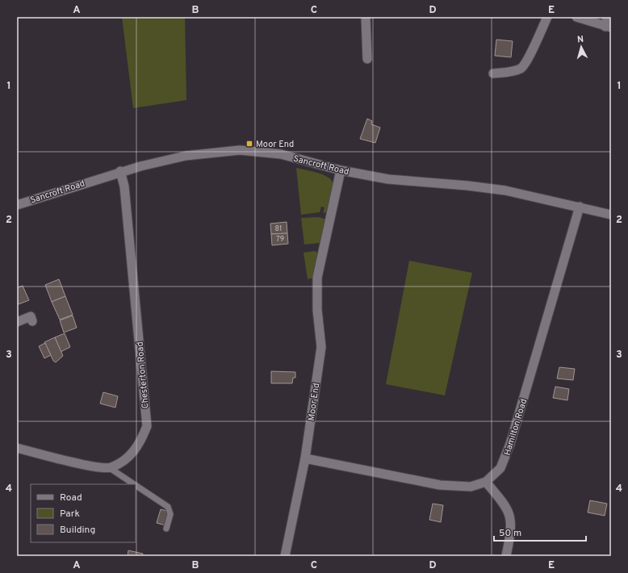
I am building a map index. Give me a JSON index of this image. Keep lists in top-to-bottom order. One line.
{"streets":{"street":["Sancroft Road","Chesterton Road","Moor End","Hamilton Road"]},"crossings":[["Sancroft Road","Chesterton Road"],["Sancroft Road","Moor End"],["Sancroft Road","Hamilton Road"],["Moor End","Hamilton Road"]],"places":{"transit":["Moor End"]},"house_numbers":["81","79"],"legend":["Road","Park","Building"],"scale_bar":"50 m","north":"top","grid":{"columns":["A","B","C","D","E"],"rows":["1","2","3","4"]}}
